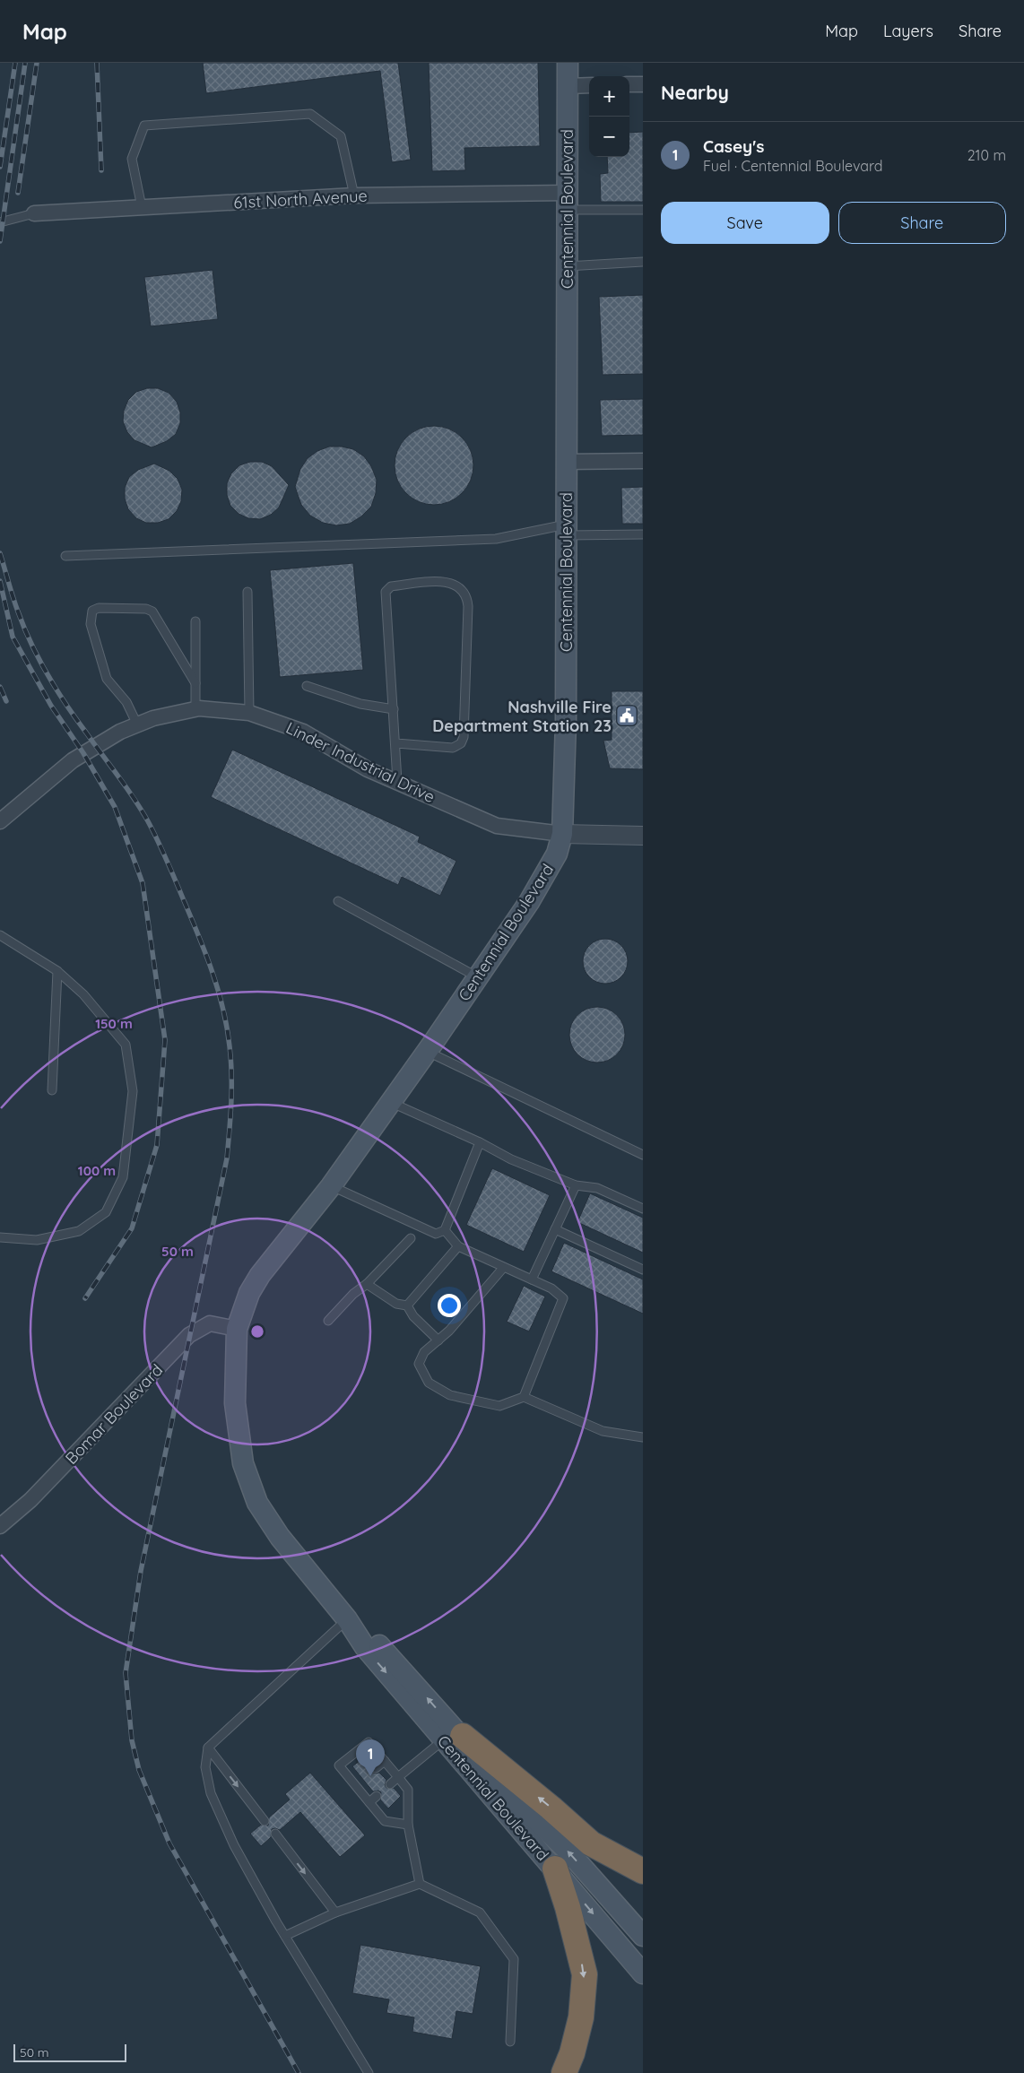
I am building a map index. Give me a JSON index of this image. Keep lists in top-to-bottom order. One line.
{"streets":{"main road":["Centennial Boulevard"],"street":["61st North Avenue","Linder Industrial Drive","Bomar Boulevard"]},"crossings":[["61st North Avenue","Centennial Boulevard"],["Centennial Boulevard","Linder Industrial Drive"],["Centennial Boulevard","Bomar Boulevard"]],"places":{"public building":["Nashville Fire Department Station 23"]},"scale_bar":"50 m","page":{"header":"Map","nav":["Map","Layers","Share"],"heading":"Nearby","map_buttons":["+","−"],"list":[{"mark":"1","name":"Casey's","note":"Fuel · Centennial Boulevard","value":"210 m"}],"buttons":["Save","Share"],"pins":"1","scale":"50 m"},"rings":["150 m","100 m","50 m"]}
